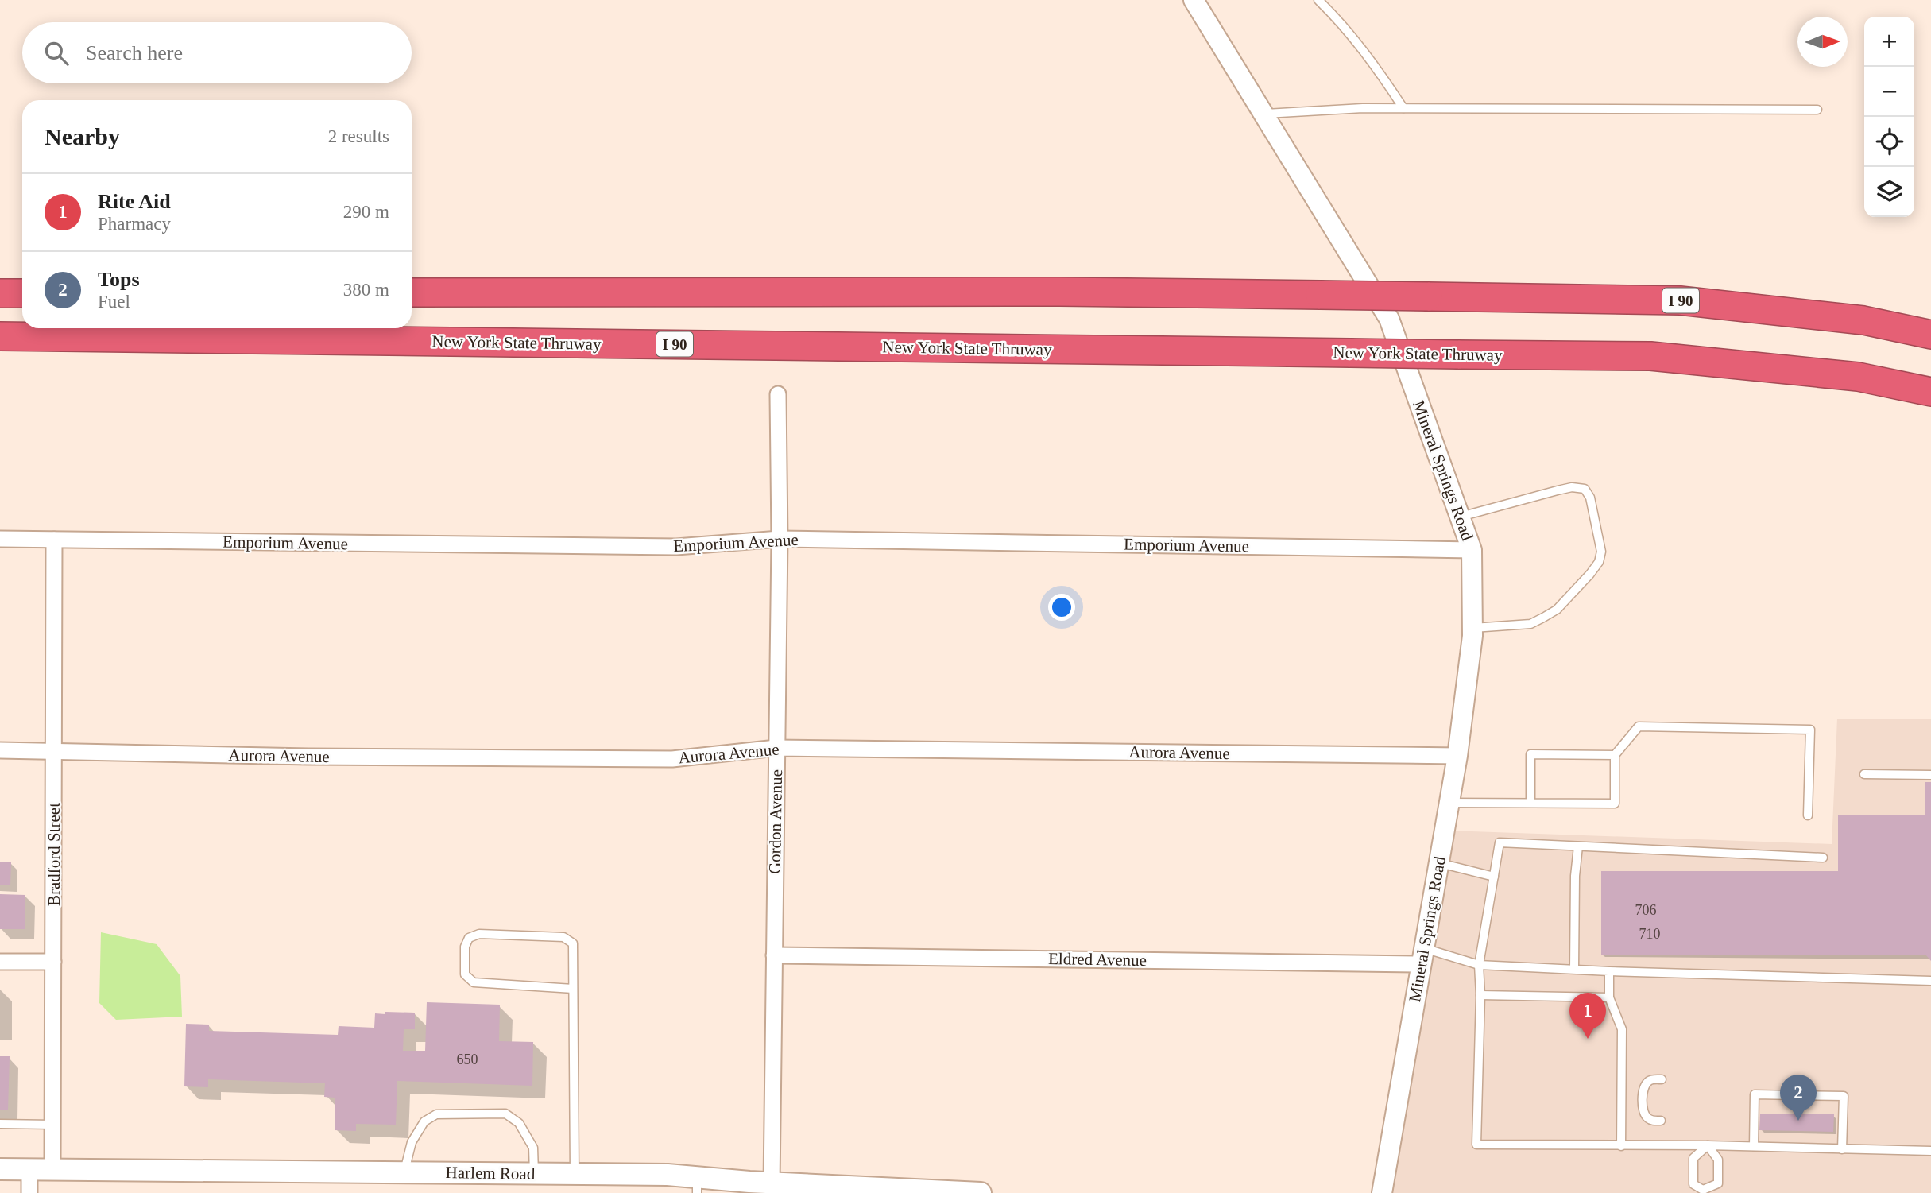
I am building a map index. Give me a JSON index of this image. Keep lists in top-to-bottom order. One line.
{"streets":{"highway":["I 90","New York State Thruway"],"main road":["Harlem Road"],"street":["Mineral Springs Road","Emporium Avenue","Aurora Avenue","Gordon Avenue","Bradford Street","Eldred Avenue"]},"crossings":[["Mineral Springs Road","Emporium Avenue"],["Mineral Springs Road","Aurora Avenue"],["Mineral Springs Road","Eldred Avenue"],["Emporium Avenue","Gordon Avenue"],["Emporium Avenue","Bradford Street"],["Aurora Avenue","Gordon Avenue"],["Aurora Avenue","Bradford Street"],["Gordon Avenue","Eldred Avenue"],["Gordon Avenue","Harlem Road"],["Bradford Street","Harlem Road"]],"house_numbers":["706","710","650"],"north":"right","page":{"map_buttons":["+","−"],"search":"Search here","heading":["Nearby","2 results"],"list":[{"mark":"1","name":"Rite Aid","note":"Pharmacy","value":"290 m"},{"mark":"2","name":"Tops","note":"Fuel","value":"380 m"}],"pins":["1","2"]}}
